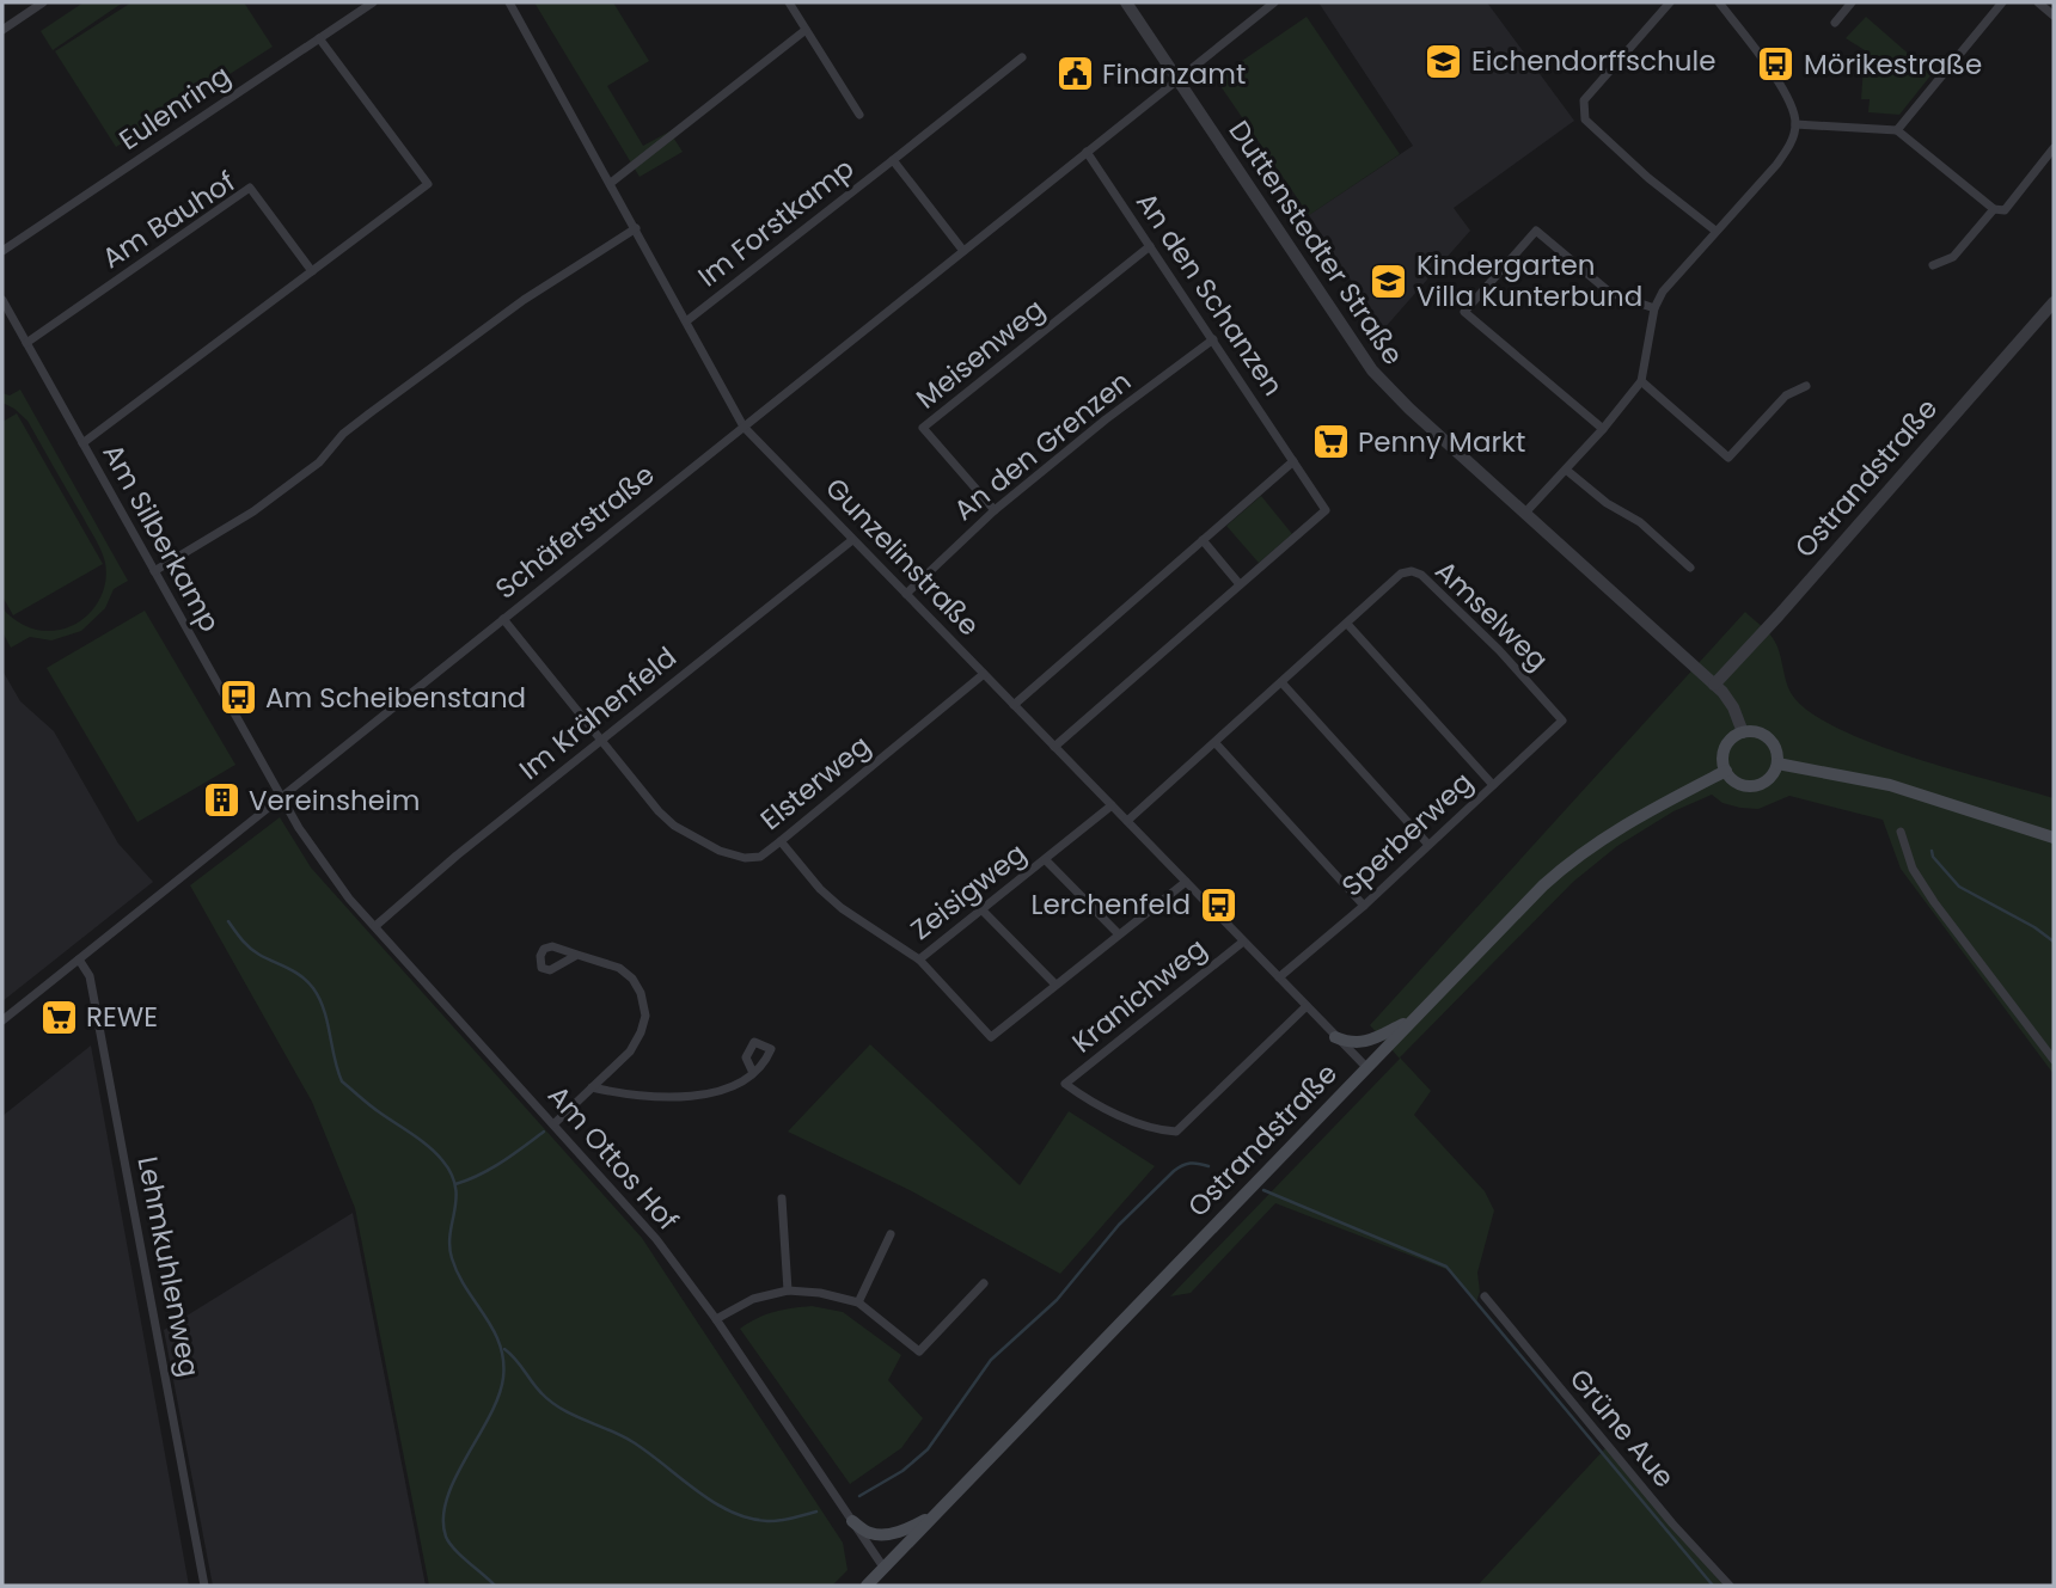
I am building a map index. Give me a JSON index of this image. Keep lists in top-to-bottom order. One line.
{"streets":{"main road":["Ostrandstraße"],"street":["Eulenring","Am Bauhof","Im Forstkamp","Duttenstedter Straße","An den Schanzen","Meisenweg","An den Grenzen","Schäferstraße","Am Silberkamp","Gunzelinstraße","Amselweg","Im Krähenfeld","Elsterweg","Sperberweg","Zeisigweg","Kranichweg","Am Ottos Hof","Lehmkuhlenweg","Grüne Aue"]},"crossings":[["Am Bauhof","Am Silberkamp"],["Im Forstkamp","Schäferstraße"],["Im Forstkamp","Gunzelinstraße"],["Duttenstedter Straße","Ostrandstraße"],["Duttenstedter Straße","Schäferstraße"],["An den Schanzen","Meisenweg"],["An den Schanzen","An den Grenzen"],["An den Schanzen","Schäferstraße"],["An den Schanzen","Gunzelinstraße"],["Meisenweg","An den Grenzen"],["An den Grenzen","Gunzelinstraße"],["Ostrandstraße","Gunzelinstraße"],["Ostrandstraße","Am Ottos Hof"],["Schäferstraße","Am Silberkamp"],["Schäferstraße","Gunzelinstraße"],["Schäferstraße","Elsterweg"],["Schäferstraße","Am Ottos Hof"],["Schäferstraße","Lehmkuhlenweg"],["Am Silberkamp","Am Ottos Hof"],["Gunzelinstraße","Amselweg"],["Gunzelinstraße","Im Krähenfeld"],["Gunzelinstraße","Elsterweg"],["Gunzelinstraße","Sperberweg"],["Gunzelinstraße","Zeisigweg"],["Gunzelinstraße","Kranichweg"],["Amselweg","Sperberweg"],["Im Krähenfeld","Elsterweg"],["Im Krähenfeld","Am Ottos Hof"],["Elsterweg","Zeisigweg"]],"places":{"school or university":["Eichendorffschule","Kindergarten Villa Kunterbund"],"bus stop":["Mörikestraße","Am Scheibenstand","Lerchenfeld"],"public building":["Finanzamt"],"supermarket":["Penny Markt","REWE"],"building":["Vereinsheim"]}}
